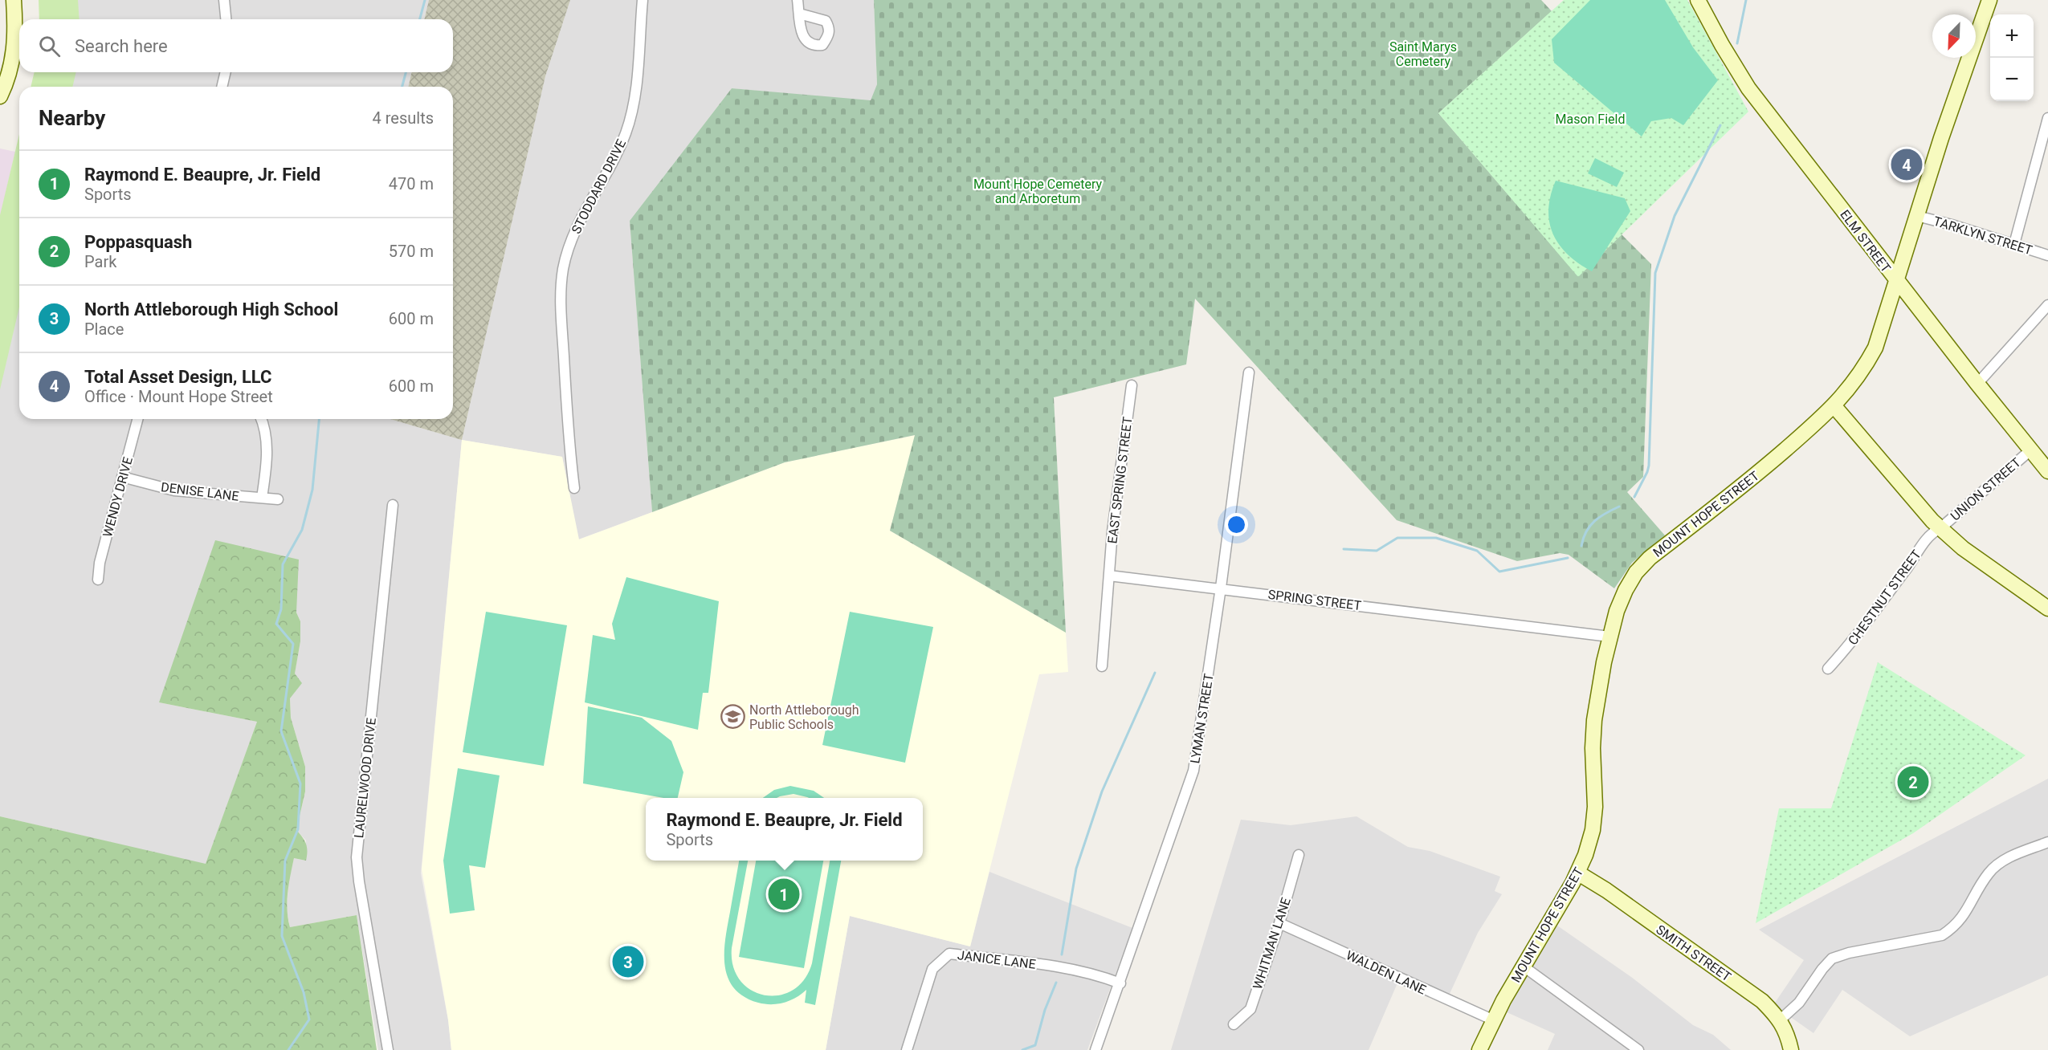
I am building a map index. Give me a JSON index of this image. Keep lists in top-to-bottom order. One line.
{"streets":{"street":["STODDARD DRIVE","TARKLYN STREET","ELM STREET","EAST SPRING STREET","UNION STREET","DENISE LANE","WENDY DRIVE","MOUNT HOPE STREET","CHESTNUT STREET","SPRING STREET","LYMAN STREET","LAURELWOOD DRIVE","WHITMAN LANE","SMITH STREET","JANICE LANE","WALDEN LANE"]},"crossings":[["TARKLYN STREET","MOUNT HOPE STREET"],["ELM STREET","UNION STREET"],["ELM STREET","MOUNT HOPE STREET"],["EAST SPRING STREET","SPRING STREET"],["UNION STREET","CHESTNUT STREET"],["DENISE LANE","WENDY DRIVE"],["MOUNT HOPE STREET","SPRING STREET"],["MOUNT HOPE STREET","SMITH STREET"],["MOUNT HOPE STREET","WALDEN LANE"],["SPRING STREET","LYMAN STREET"],["LYMAN STREET","JANICE LANE"],["WHITMAN LANE","WALDEN LANE"]],"parks":["Saint Marys Cemetery","Mason Field","Mount Hope Cemetery and Arboretum"],"places":{"school or university":["North Attleborough Public Schools"]},"north":"bottom left","page":{"map_buttons":["+","−"],"search":"Search here","heading":["Nearby","4 results"],"pins":["4","2","1","3"],"list":[{"mark":"1","name":"Raymond E. Beaupre, Jr. Field","note":"Sports","value":"470 m"},{"mark":"2","name":"Poppasquash","note":"Park","value":"570 m"},{"mark":"3","name":"North Attleborough High School","note":"Place","value":"600 m"},{"mark":"4","name":"Total Asset Design, LLC","note":"Office · Mount Hope Street","value":"600 m"}],"popup":["Raymond E. Beaupre, Jr. Field","Sports"]}}
